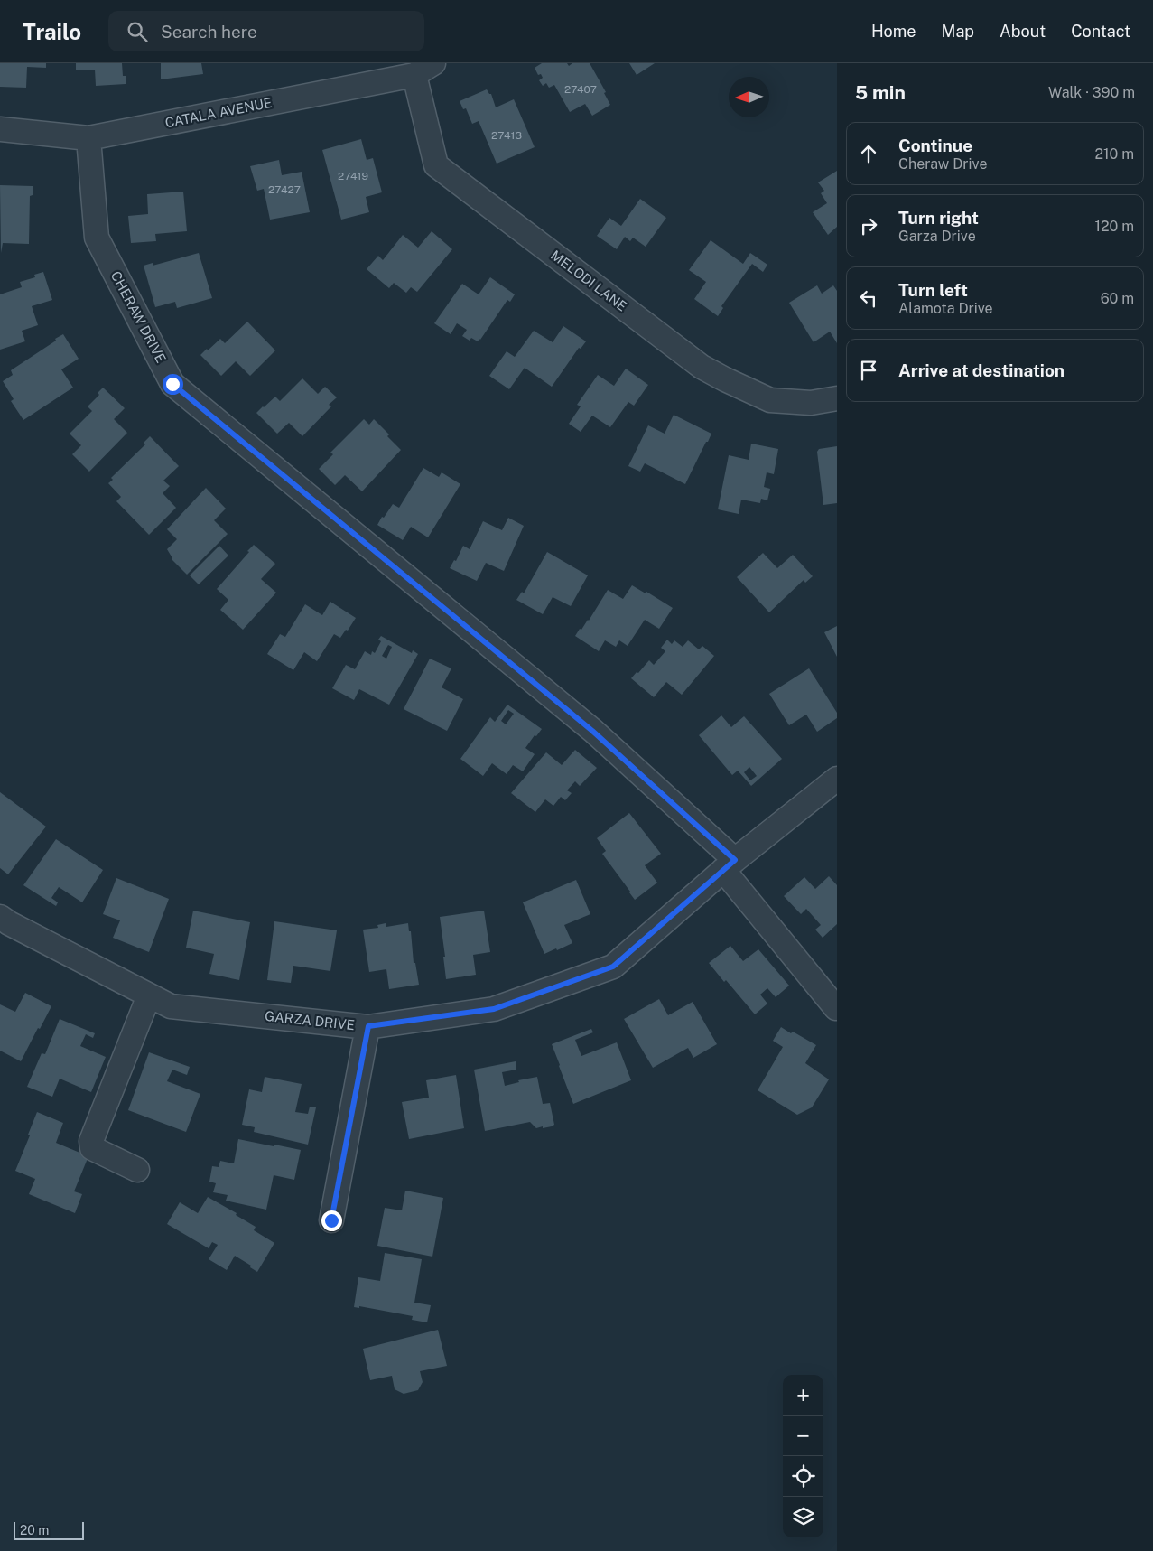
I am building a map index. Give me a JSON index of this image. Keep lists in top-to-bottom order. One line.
{"streets":{"street":["CATALA AVENUE","MELODI LANE","CHERAW DRIVE","GARZA DRIVE"]},"crossings":[["CATALA AVENUE","MELODI LANE"],["CATALA AVENUE","CHERAW DRIVE"],["CHERAW DRIVE","GARZA DRIVE"]],"house_numbers":["27407","27413","27419","27427"],"scale_bar":"20 m","north":"left","page":{"header":"Trailo","search":"Search here","nav":["Home","Map","About","Contact"],"heading":["5 min","Walk · 390 m"],"list":[["Continue","Cheraw Drive","210 m"],["Turn right","Garza Drive","120 m"],["Turn left","Alamota Drive","60 m"],"Arrive at destination"],"map_buttons":["+","−"],"scale":"20 m"}}
